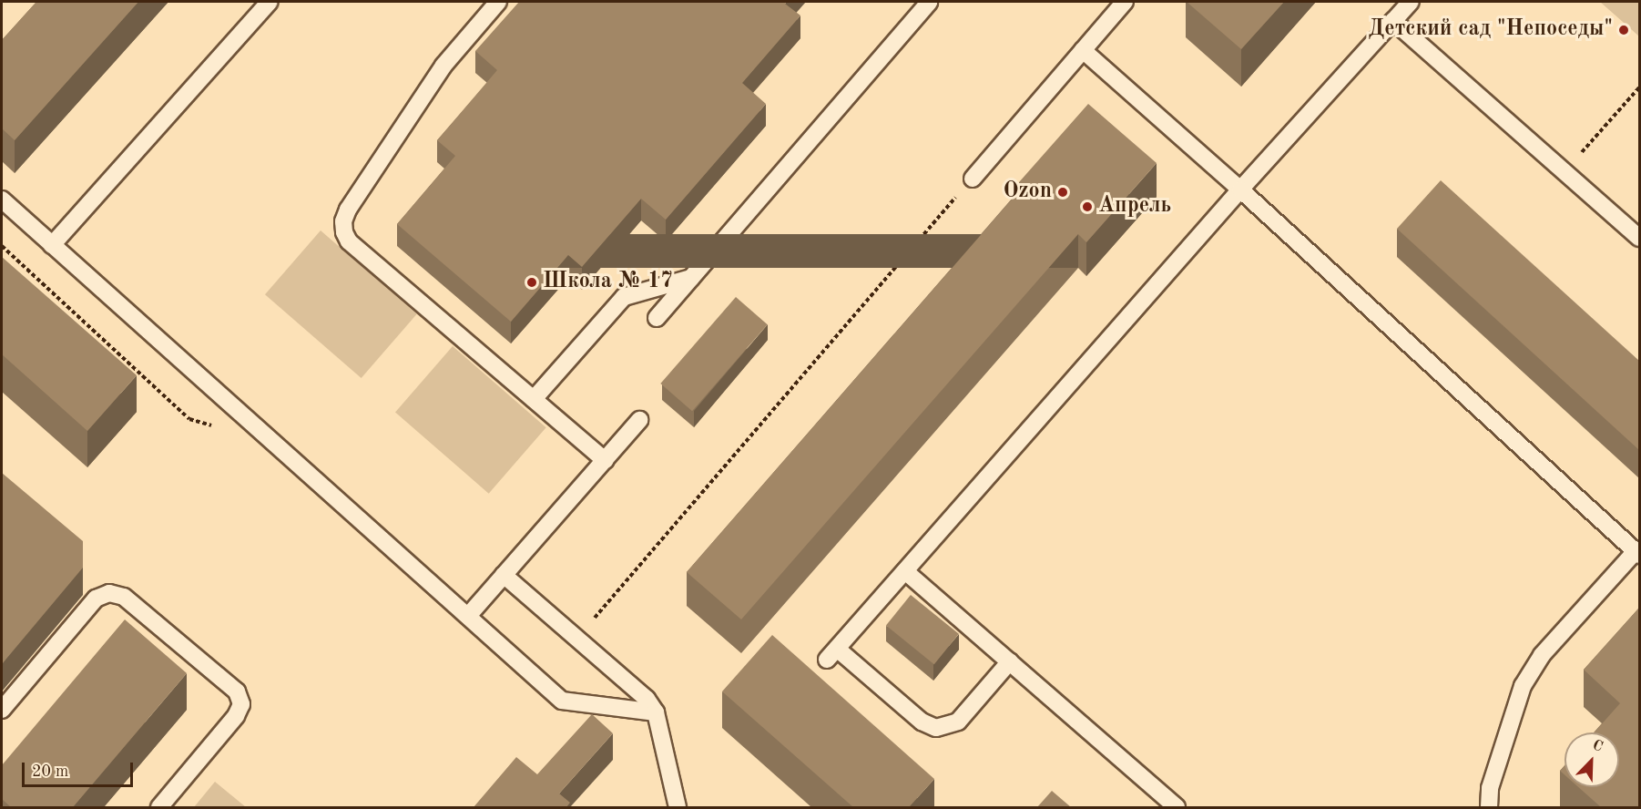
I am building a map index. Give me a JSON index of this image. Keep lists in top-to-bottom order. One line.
{"places":["Детский сад \"Непоседы\"","Ozon","Апрель","Школа № 17"],"scale_bar":"20 m","north":"top right"}
